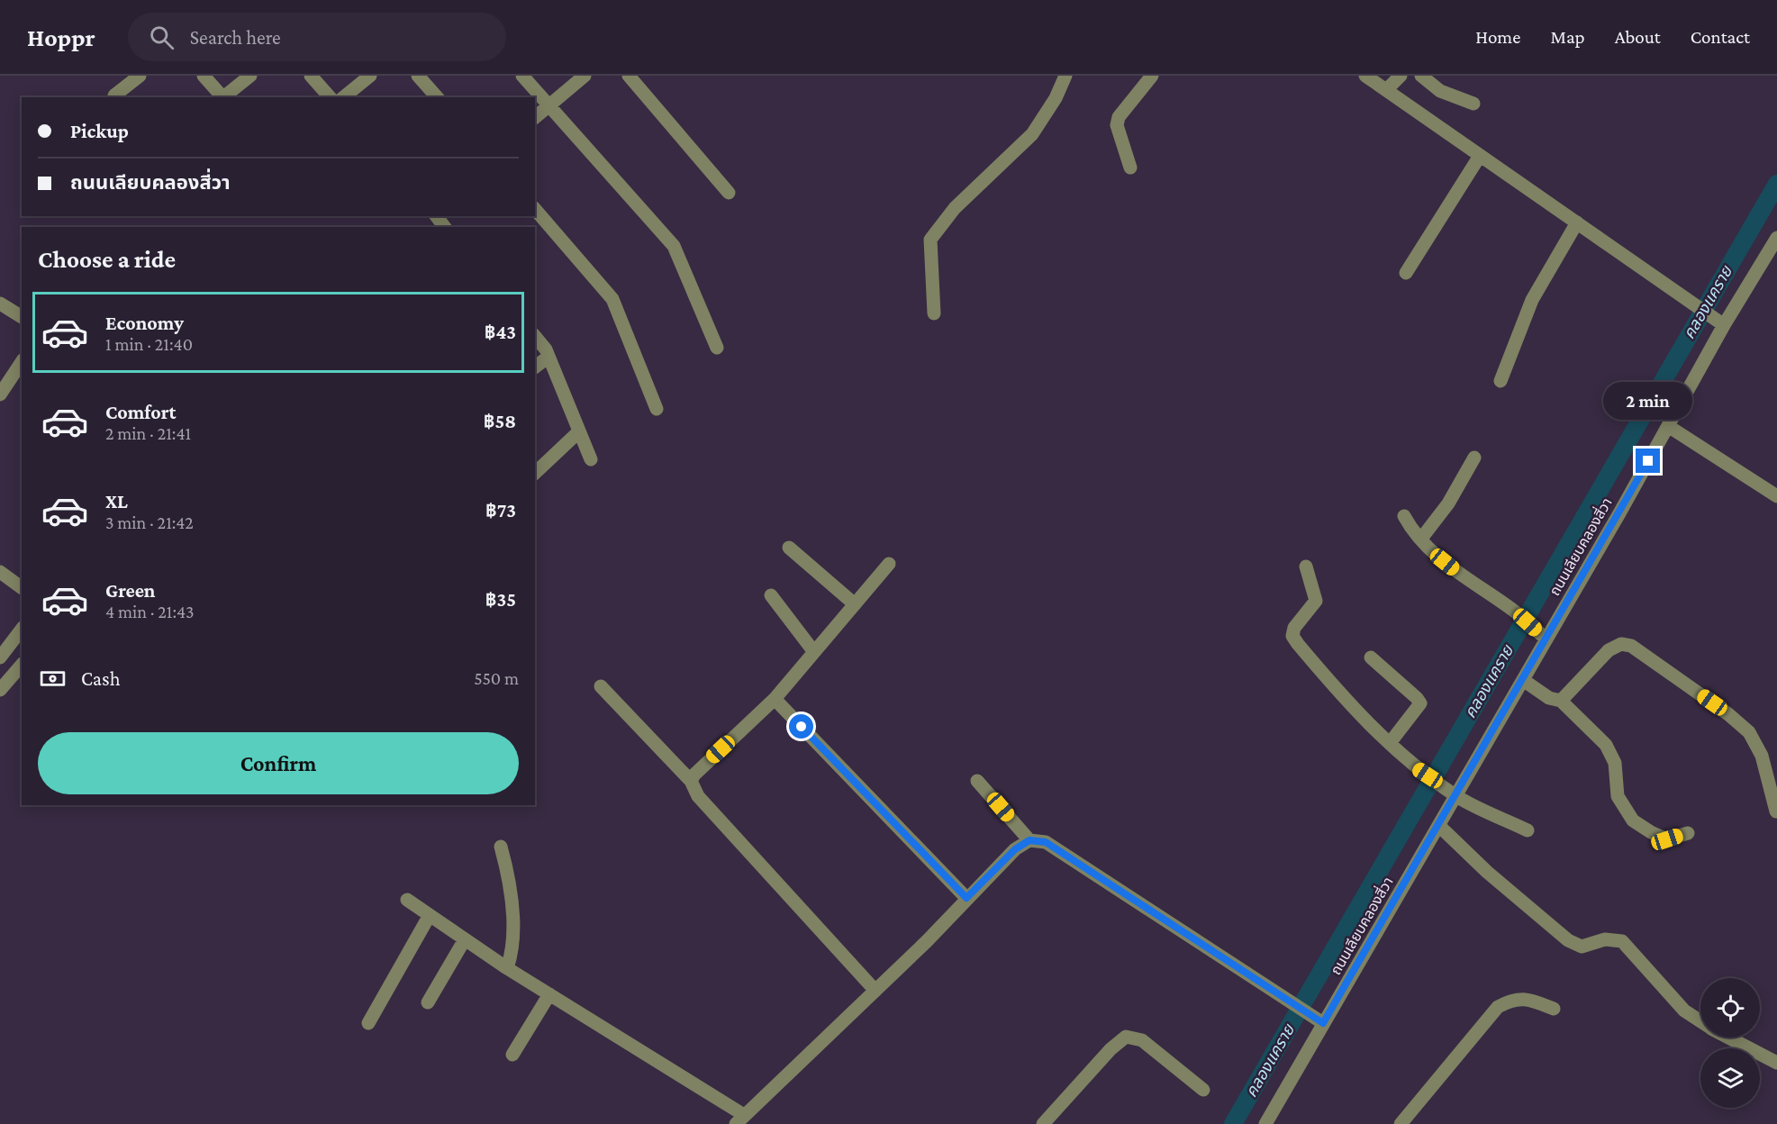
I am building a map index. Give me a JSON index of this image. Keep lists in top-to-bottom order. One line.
{"streets":{"street":["ถนนเลียบคลองสี่วา"]},"water":["คลองเเคราย"],"page":{"header":"Hoppr","search":"Search here","nav":["Home","Map","About","Contact"],"banner":["Pickup","ถนนเลียบคลองสี่วา"],"heading":"Choose a ride","list":[{"name":"Economy","note":"1 min · 21:40","value":"฿43"},{"name":"Comfort","note":"2 min · 21:41","value":"฿58"},{"name":"XL","note":"3 min · 21:42","value":"฿73"},{"name":"Green","note":"4 min · 21:43","value":"฿35"}],"bubble":"2 min","pay":["Cash","550 m"],"buttons":"Confirm"}}
